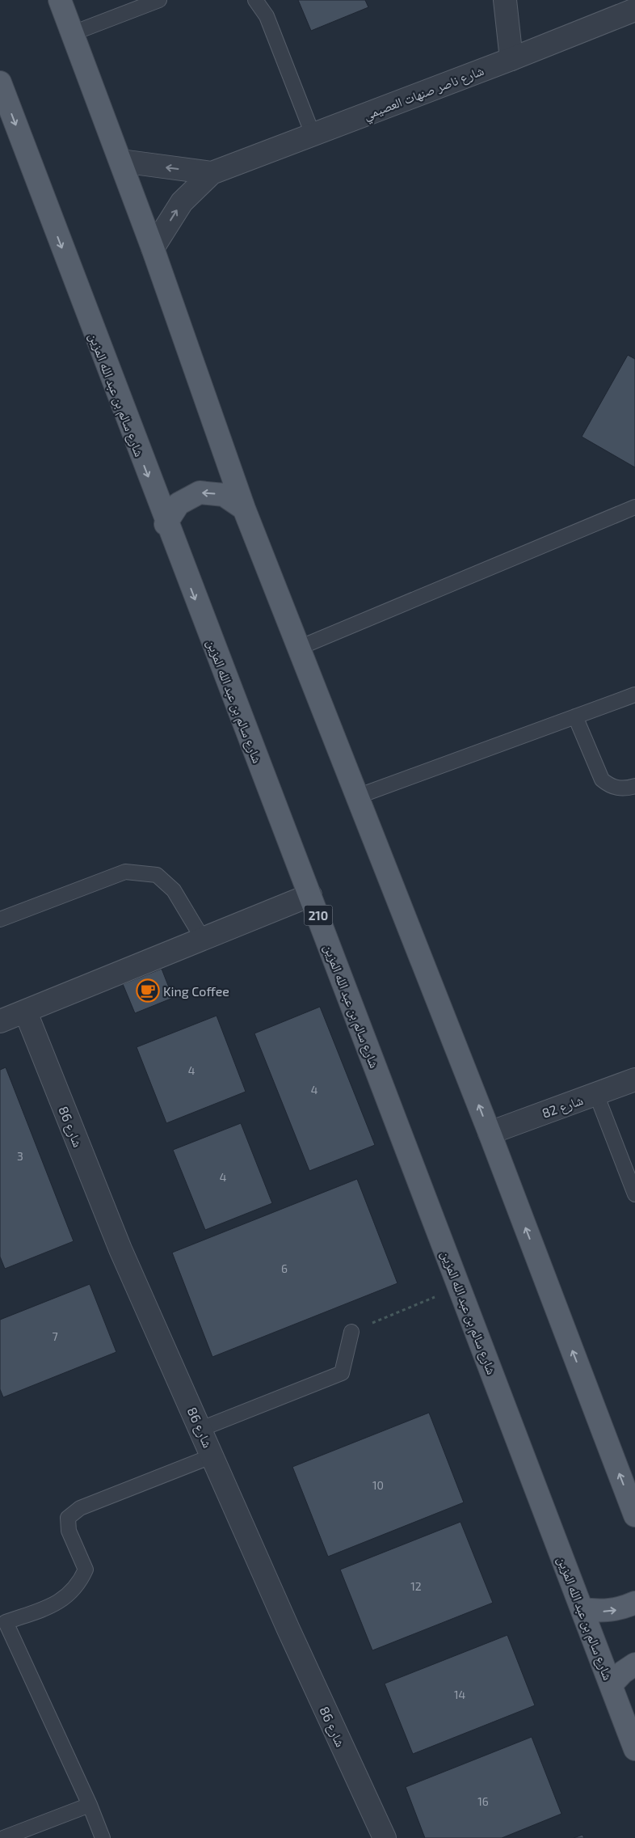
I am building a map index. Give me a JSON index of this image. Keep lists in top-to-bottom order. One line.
{"streets":{"main road":["شارع سالم بن عبد الله المزين","210"],"street":["شارع ناصر صنهات العصيمي","شارع 82","شارع 86"]},"places":{"cafe":["King Coffee"]},"house_numbers":["4","4","3","4","6","7","10","12","14","16"]}
